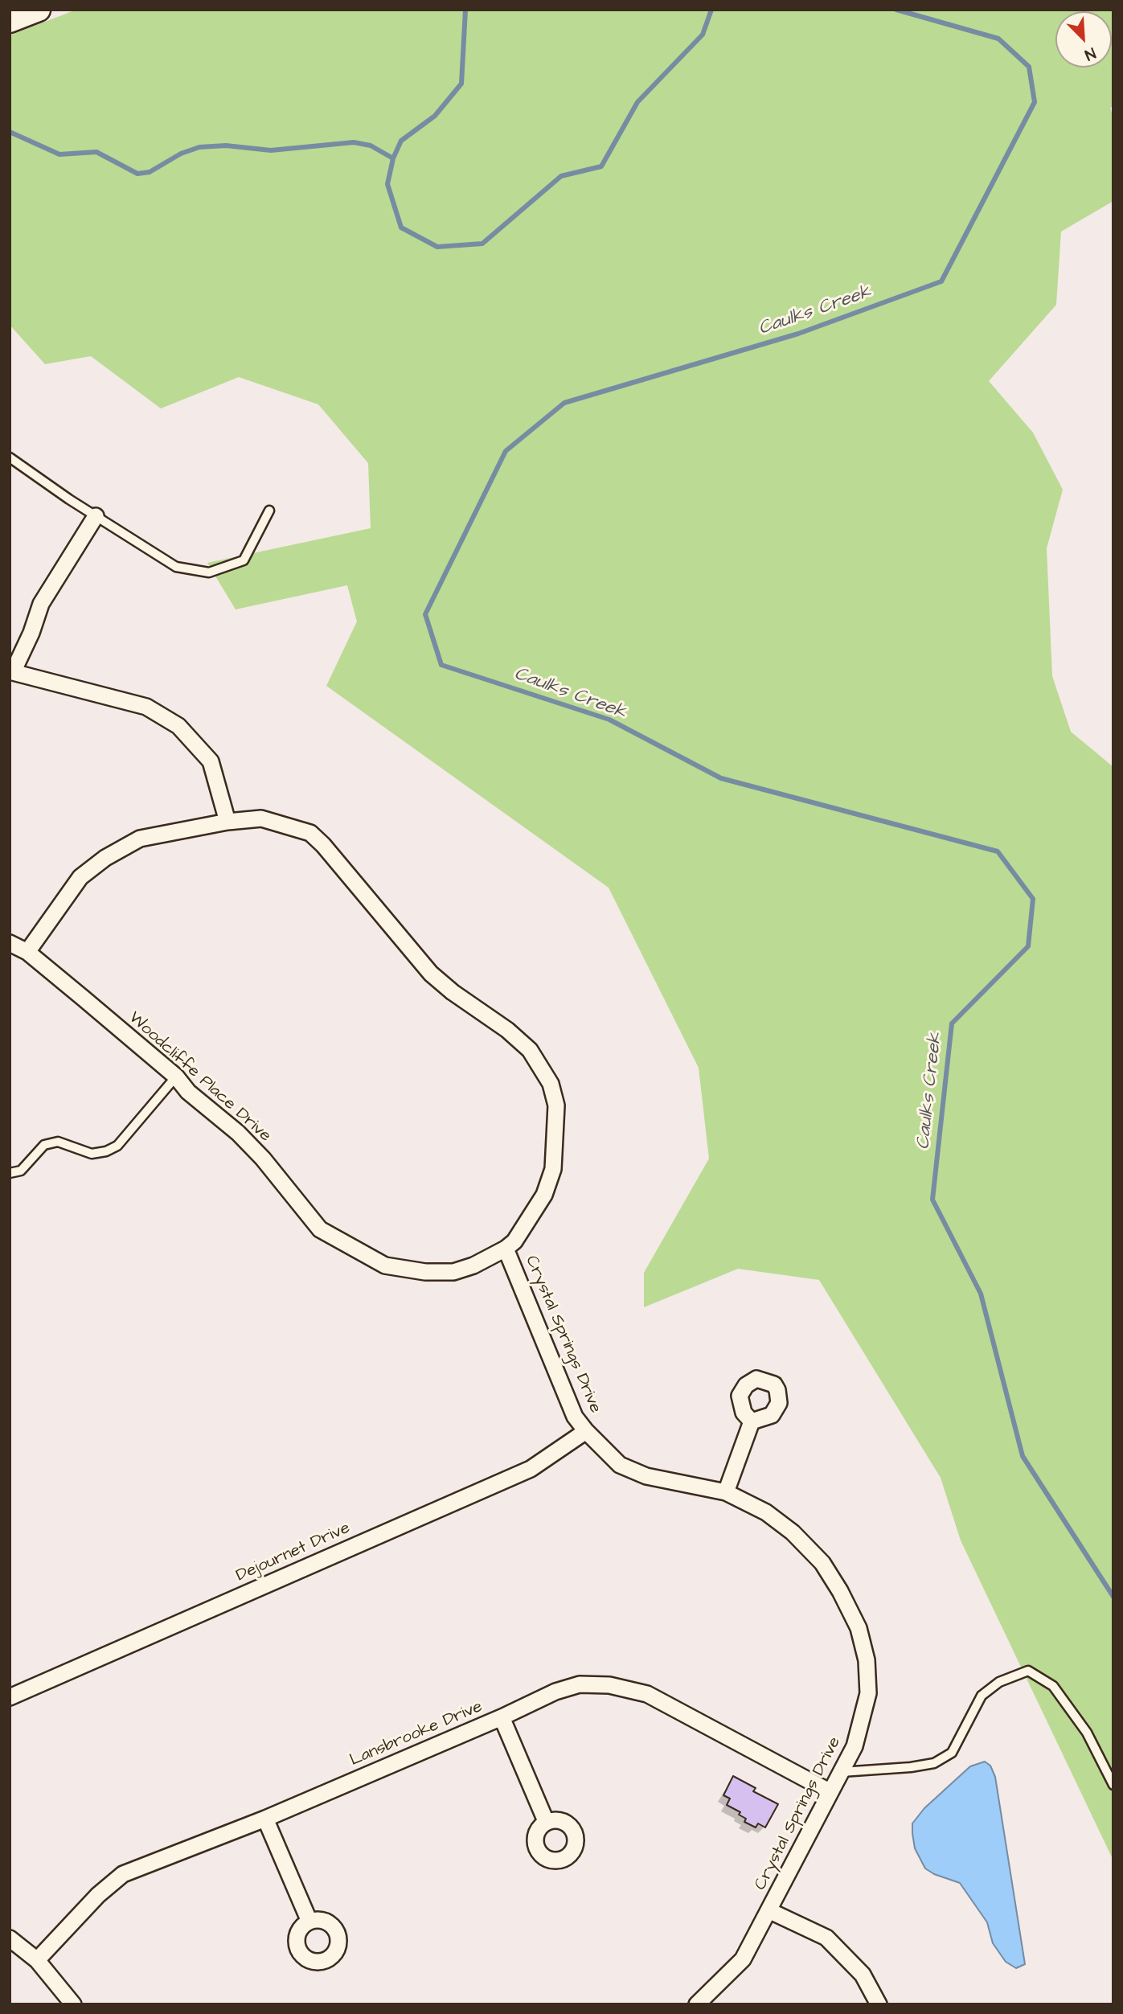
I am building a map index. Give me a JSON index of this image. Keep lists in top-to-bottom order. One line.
{"streets":{"street":["Woodcliffe Place Drive","Crystal Springs Drive","Dejournet Drive","Lansbrooke Drive"]},"crossings":[["Woodcliffe Place Drive","Crystal Springs Drive"],["Crystal Springs Drive","Dejournet Drive"],["Crystal Springs Drive","Lansbrooke Drive"]],"water":["Caulks Creek"],"north":"bottom right"}
